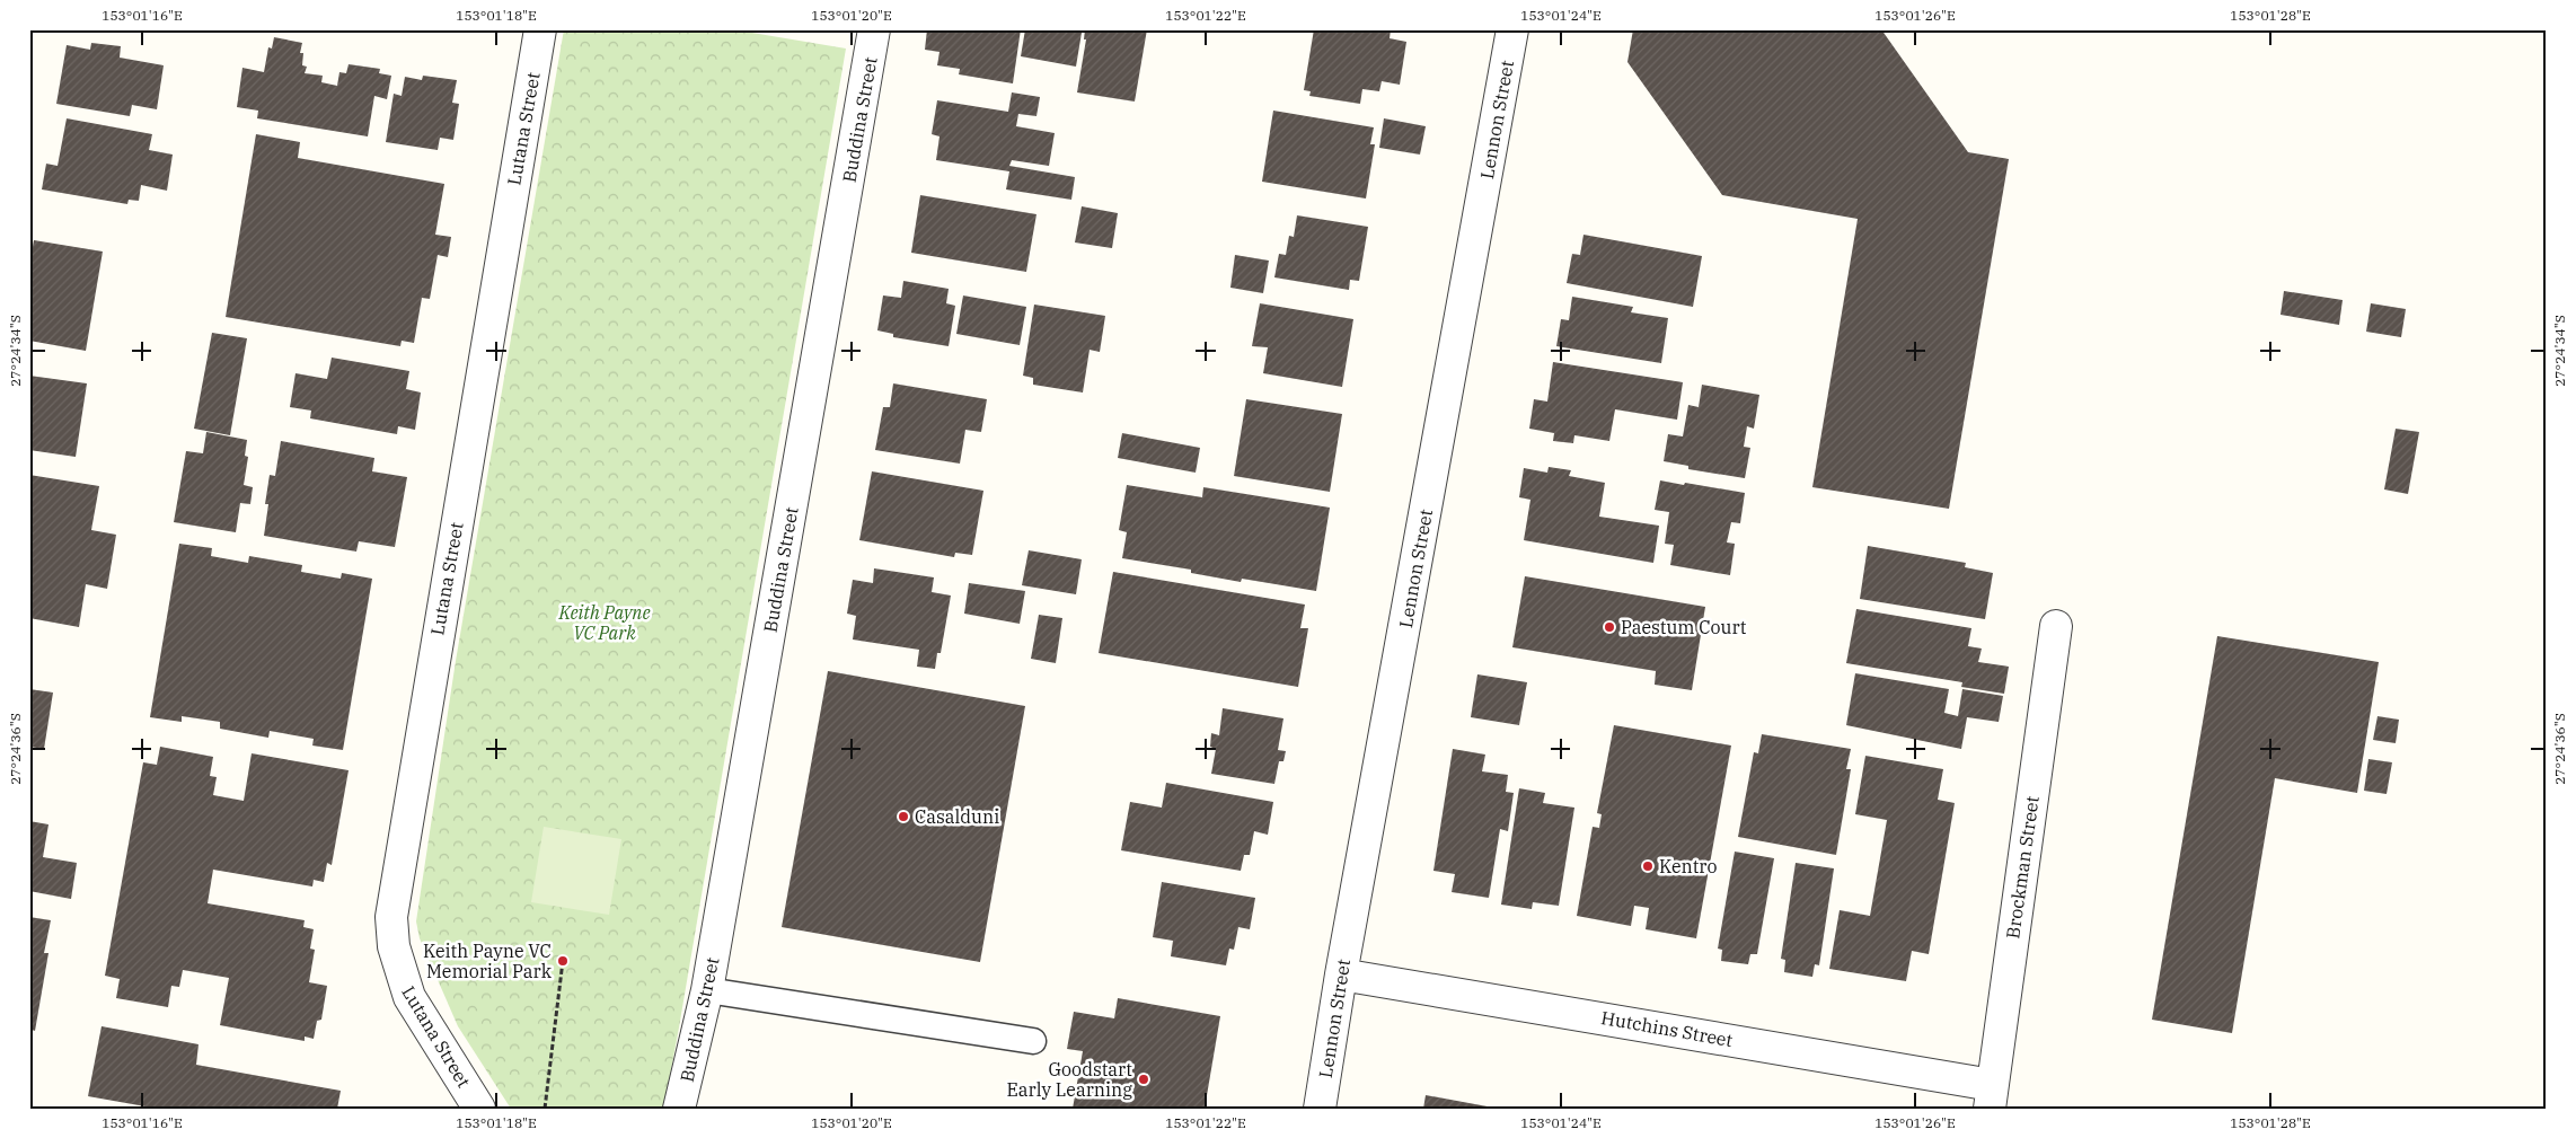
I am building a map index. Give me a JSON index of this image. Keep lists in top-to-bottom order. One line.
{"streets":{"street":["Buddina Street","Lennon Street","Lutana Street","Brockman Street","Hutchins Street"]},"crossings":[["Lennon Street","Hutchins Street"],["Brockman Street","Hutchins Street"]],"parks":["Keith Payne VC Park"],"places":["Paestum Court","Casalduni","Kentro","Keith Payne VC Memorial Park","Goodstart Early Learning"],"coordinates":["153°01'16\"E","153°01'18\"E","153°01'20\"E","153°01'22\"E","153°01'24\"E","153°01'26\"E","153°01'28\"E","27°24'34\"S","27°24'36\"S"]}
